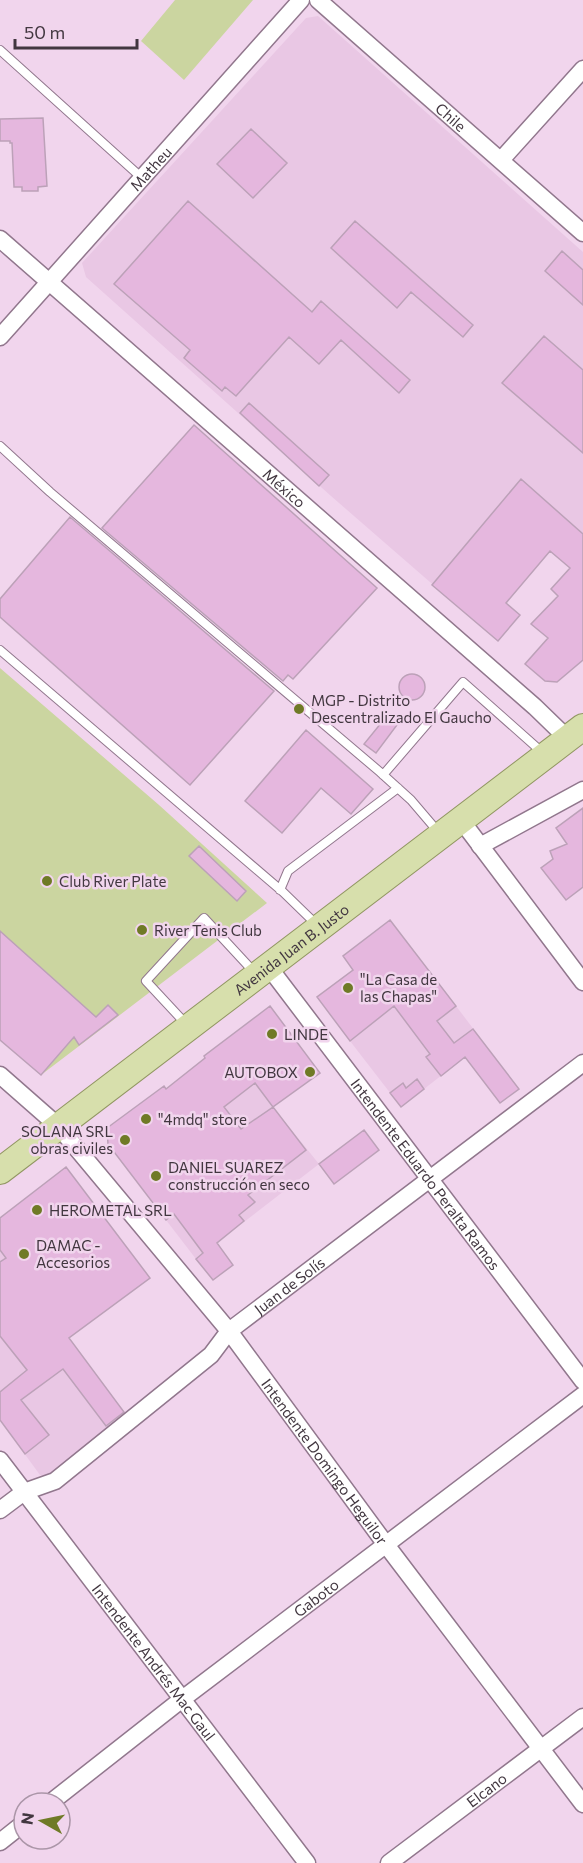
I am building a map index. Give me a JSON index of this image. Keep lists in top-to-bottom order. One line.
{"streets":{"main road":["Avenida Juan B. Justo"],"street":["Chile","Matheu","México","Intendente Eduardo Peralta Ramos","Juan de Solís","Intendente Domingo Heguilor","Gaboto","Intendente Andrés Mac Gaul","Elcano"]},"crossings":[["Matheu","México"],["México","Avenida Juan B. Justo"],["Avenida Juan B. Justo","Intendente Eduardo Peralta Ramos"],["Avenida Juan B. Justo","Intendente Domingo Heguilor"],["Intendente Eduardo Peralta Ramos","Juan de Solís"],["Juan de Solís","Intendente Domingo Heguilor"],["Juan de Solís","Intendente Andrés Mac Gaul"],["Intendente Domingo Heguilor","Gaboto"],["Intendente Domingo Heguilor","Elcano"],["Gaboto","Intendente Andrés Mac Gaul"]],"places":["MGP - Distrito Descentralizado El Gaucho","Club River Plate","River Tenis Club","\"La Casa de las Chapas\"","LINDE","AUTOBOX","\"4mdq\" store","SOLANA SRL obras civiles","DANIEL SUAREZ construcción en seco","HEROMETAL SRL","DAMAC - Accesorios"],"scale_bar":"50 m","north":"left"}
